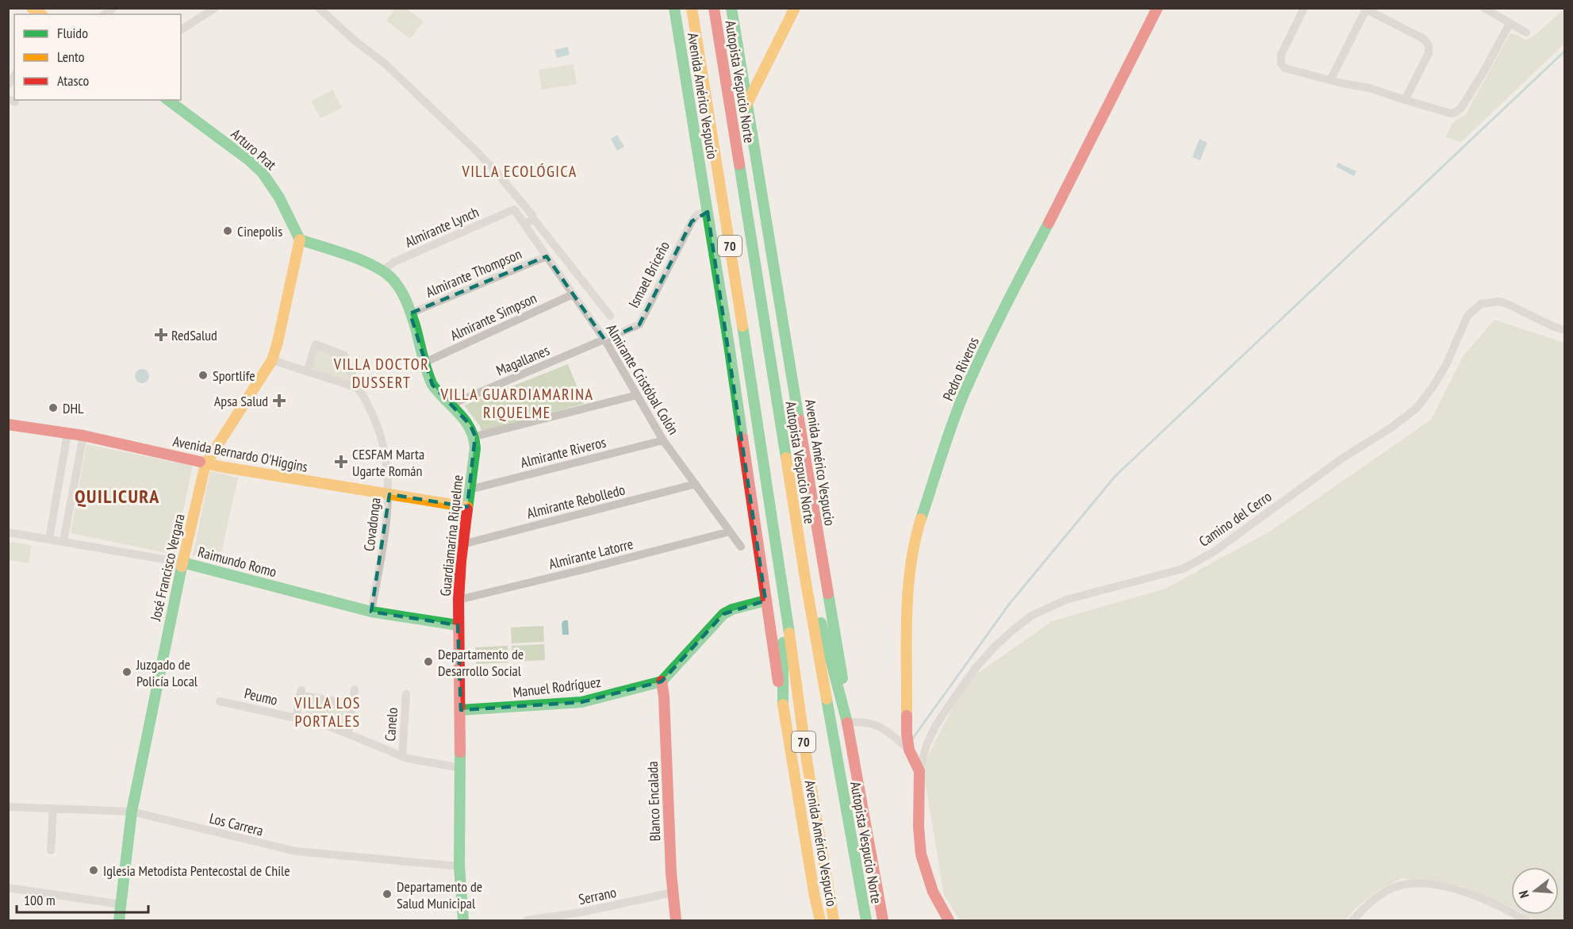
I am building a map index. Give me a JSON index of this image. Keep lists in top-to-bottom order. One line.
{"streets":{"main road":["Autopista Vespucio Norte","Avenida Américo Vespucio","Arturo Prat","70","Pedro Riveros","Avenida Bernardo O'Higgins","Guardiamarina Riquelme","Raimundo Romo","José Francisco Vergara","Manuel Rodríguez","Blanco Encalada"],"street":["Almirante Lynch","Almirante Thompson","Ismael Briceño","Almirante Simpson","Magallanes","Almirante Cristóbal Colón","Almirante Riveros","Almirante Rebolledo","Camino del Cerro","Covadonga","Almirante Latorre","Peumo","Canelo","Los Carrera","Serrano"]},"crossings":[["Avenida Américo Vespucio","Ismael Briceño"],["Arturo Prat","José Francisco Vergara"],["Almirante Lynch","Almirante Cristóbal Colón"],["Almirante Thompson","Almirante Cristóbal Colón"],["Ismael Briceño","Magallanes"],["Ismael Briceño","Almirante Cristóbal Colón"],["Almirante Simpson","Almirante Cristóbal Colón"],["Magallanes","Almirante Cristóbal Colón"],["Pedro Riveros","Camino del Cerro"],["Almirante Cristóbal Colón","Almirante Riveros"],["Almirante Cristóbal Colón","Almirante Rebolledo"],["Almirante Cristóbal Colón","Almirante Latorre"],["Almirante Riveros","Guardiamarina Riquelme"],["Avenida Bernardo O'Higgins","Covadonga"],["Avenida Bernardo O'Higgins","Guardiamarina Riquelme"],["Avenida Bernardo O'Higgins","José Francisco Vergara"],["Almirante Rebolledo","Guardiamarina Riquelme"],["Covadonga","Raimundo Romo"],["Guardiamarina Riquelme","Almirante Latorre"],["Guardiamarina Riquelme","Raimundo Romo"],["Guardiamarina Riquelme","Manuel Rodríguez"],["Guardiamarina Riquelme","Peumo"],["Guardiamarina Riquelme","Los Carrera"],["Raimundo Romo","José Francisco Vergara"],["José Francisco Vergara","Los Carrera"],["Manuel Rodríguez","Blanco Encalada"],["Peumo","Canelo"],["Blanco Encalada","Serrano"]],"districts":["VILLA ECOLÓGICA","VILLA DOCTOR DUSSERT","VILLA GUARDIAMARINA RIQUELME","QUILICURA","VILLA LOS PORTALES"],"places":{"other":["Cinepolis","Sportlife","DHL","Departamento de Desarrollo Social","Juzgado de Policía Local","Iglesia Metodista Pentecostal de Chile","Departamento de Salud Municipal"],"health":["RedSalud","Apsa Salud","CESFAM Marta Ugarte Román"]},"legend":["Fluido","Lento","Atasco"],"scale_bar":"100 m","north":"left"}
